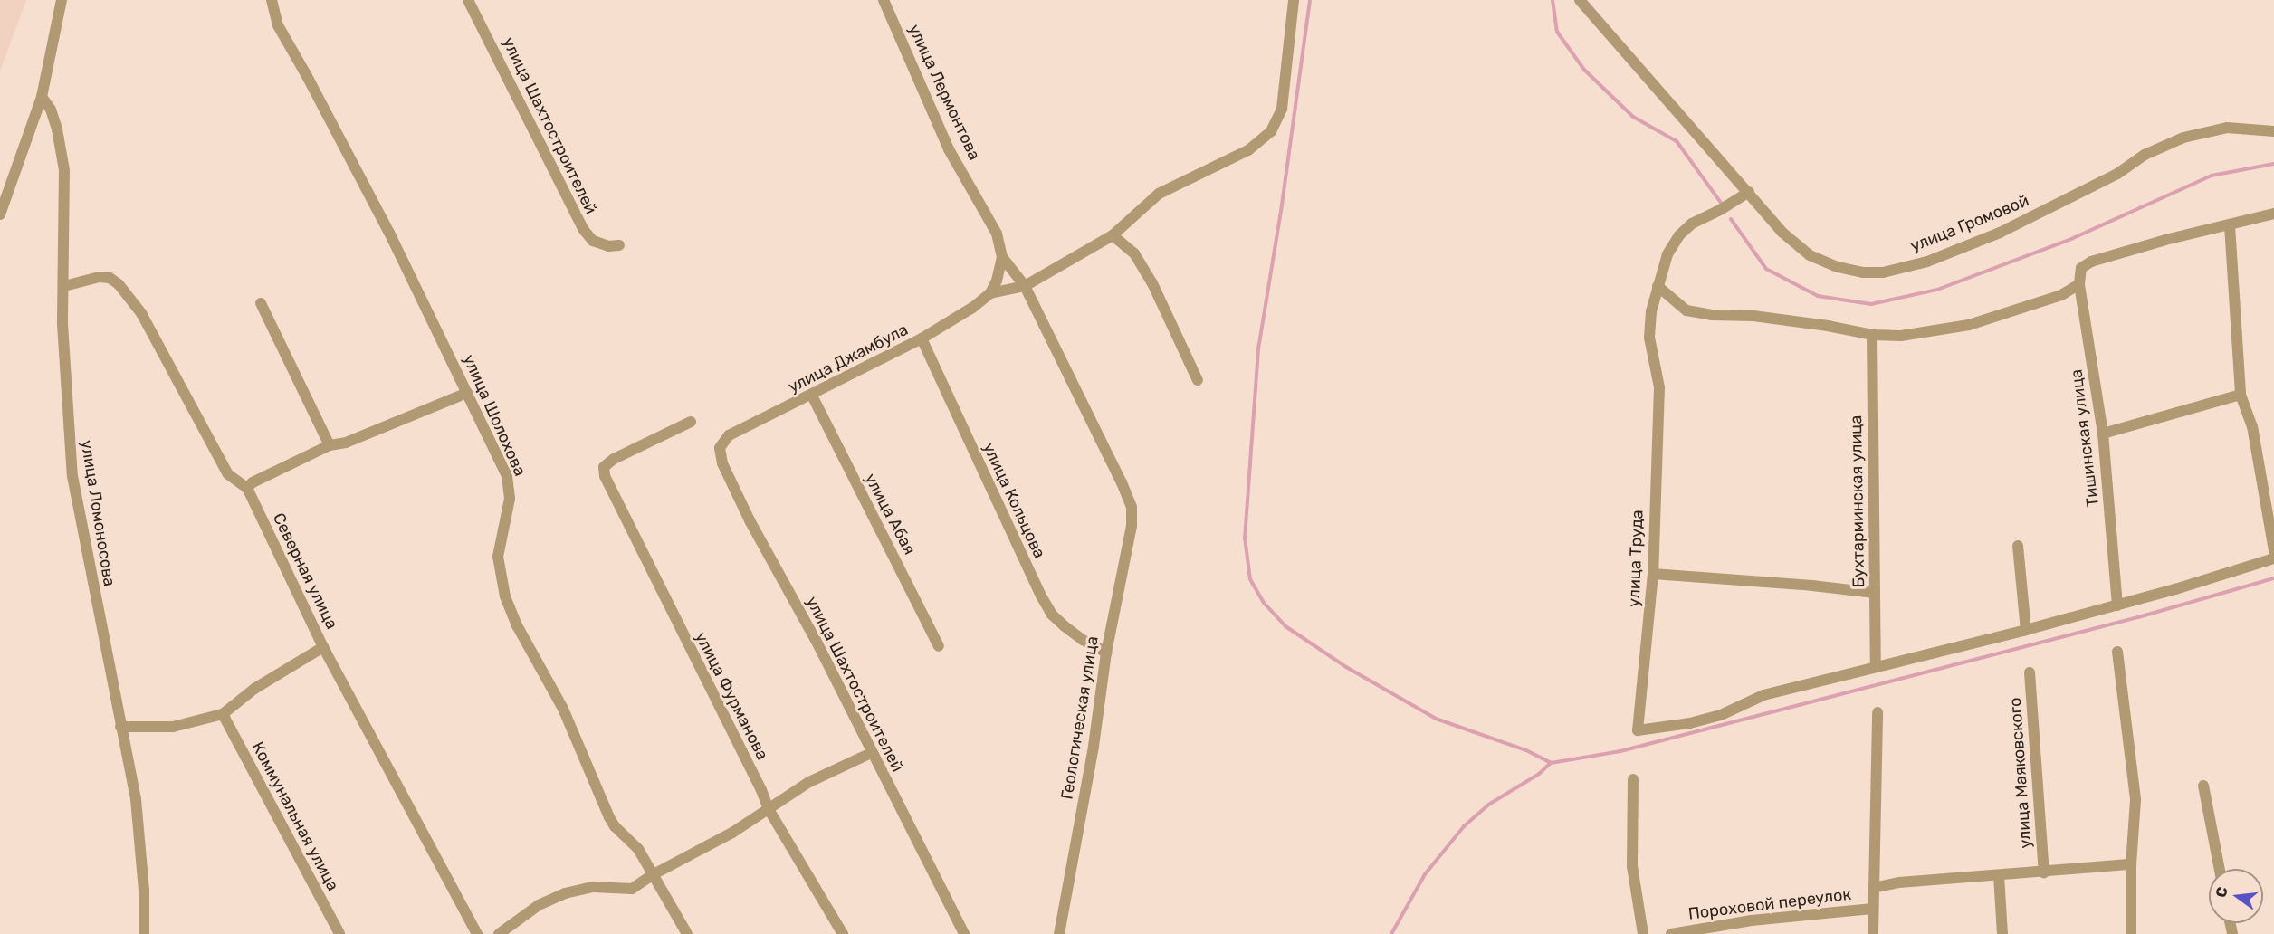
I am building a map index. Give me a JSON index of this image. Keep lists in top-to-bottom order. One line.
{"streets":{"street":["улица Лермонтова","улица Шахтостроителей","улица Громовой","улица Джамбула","улица Шолохова","Тишинская улица","улица Кольцова","Бухтарминская улица","улица Ломоносова","улица Абая","улица Труда","Северная улица","улица Фурманова","Геологическая улица","улица Маяковского","Коммунальная улица","Пороховой переулок"]},"crossings":[["улица Лермонтова","улица Джамбула"],["улица Лермонтова","Геологическая улица"],["улица Шахтостроителей","улица Джамбула"],["улица Громовой","улица Труда"],["улица Джамбула","улица Кольцова"],["улица Джамбула","улица Абая"],["улица Кольцова","Геологическая улица"],["Бухтарминская улица","улица Труда"],["улица Ломоносова","Северная улица"]],"north":"left"}
